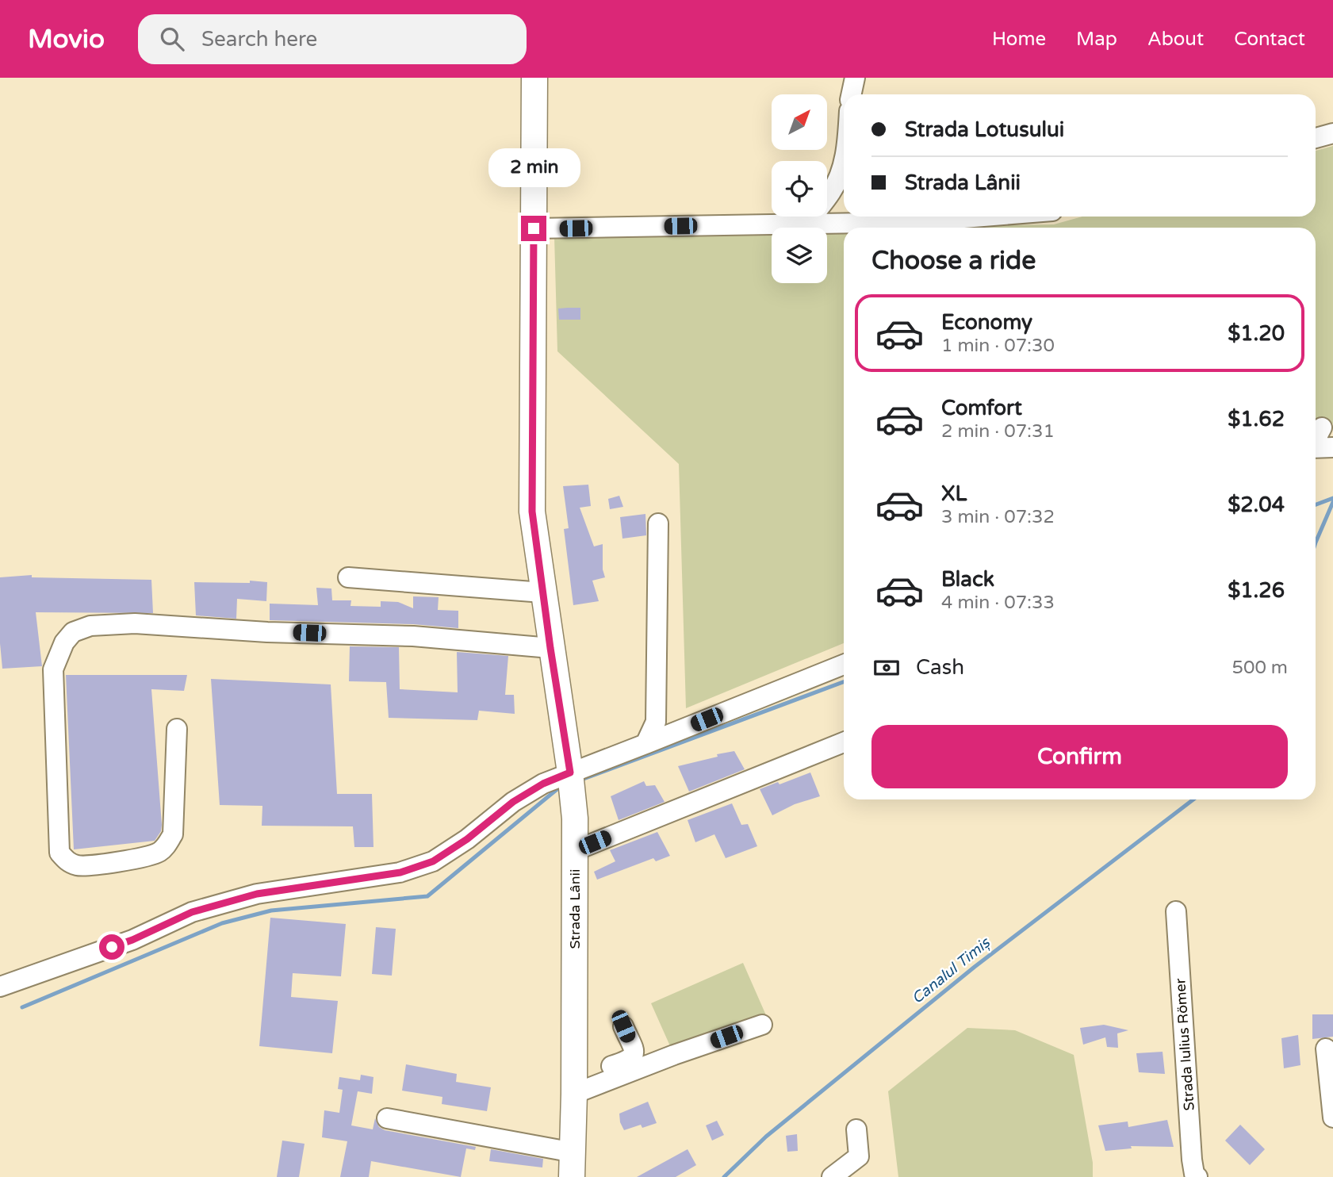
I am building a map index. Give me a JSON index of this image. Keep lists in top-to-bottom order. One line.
{"streets":{"main road":["Strada Lânii"],"street":["Strada Iulius Römer"]},"water":["Canalul Timiș"],"north":"top right","page":{"header":"Movio","search":"Search here","nav":["Home","Map","About","Contact"],"banner":["Strada Lotusului","Strada Lânii"],"bubble":"2 min","heading":"Choose a ride","list":[{"name":"Economy","note":"1 min · 07:30","value":"$1.20"},{"name":"Comfort","note":"2 min · 07:31","value":"$1.62"},{"name":"XL","note":"3 min · 07:32","value":"$2.04"},{"name":"Black","note":"4 min · 07:33","value":"$1.26"}],"pay":["Cash","500 m"],"buttons":"Confirm"}}
